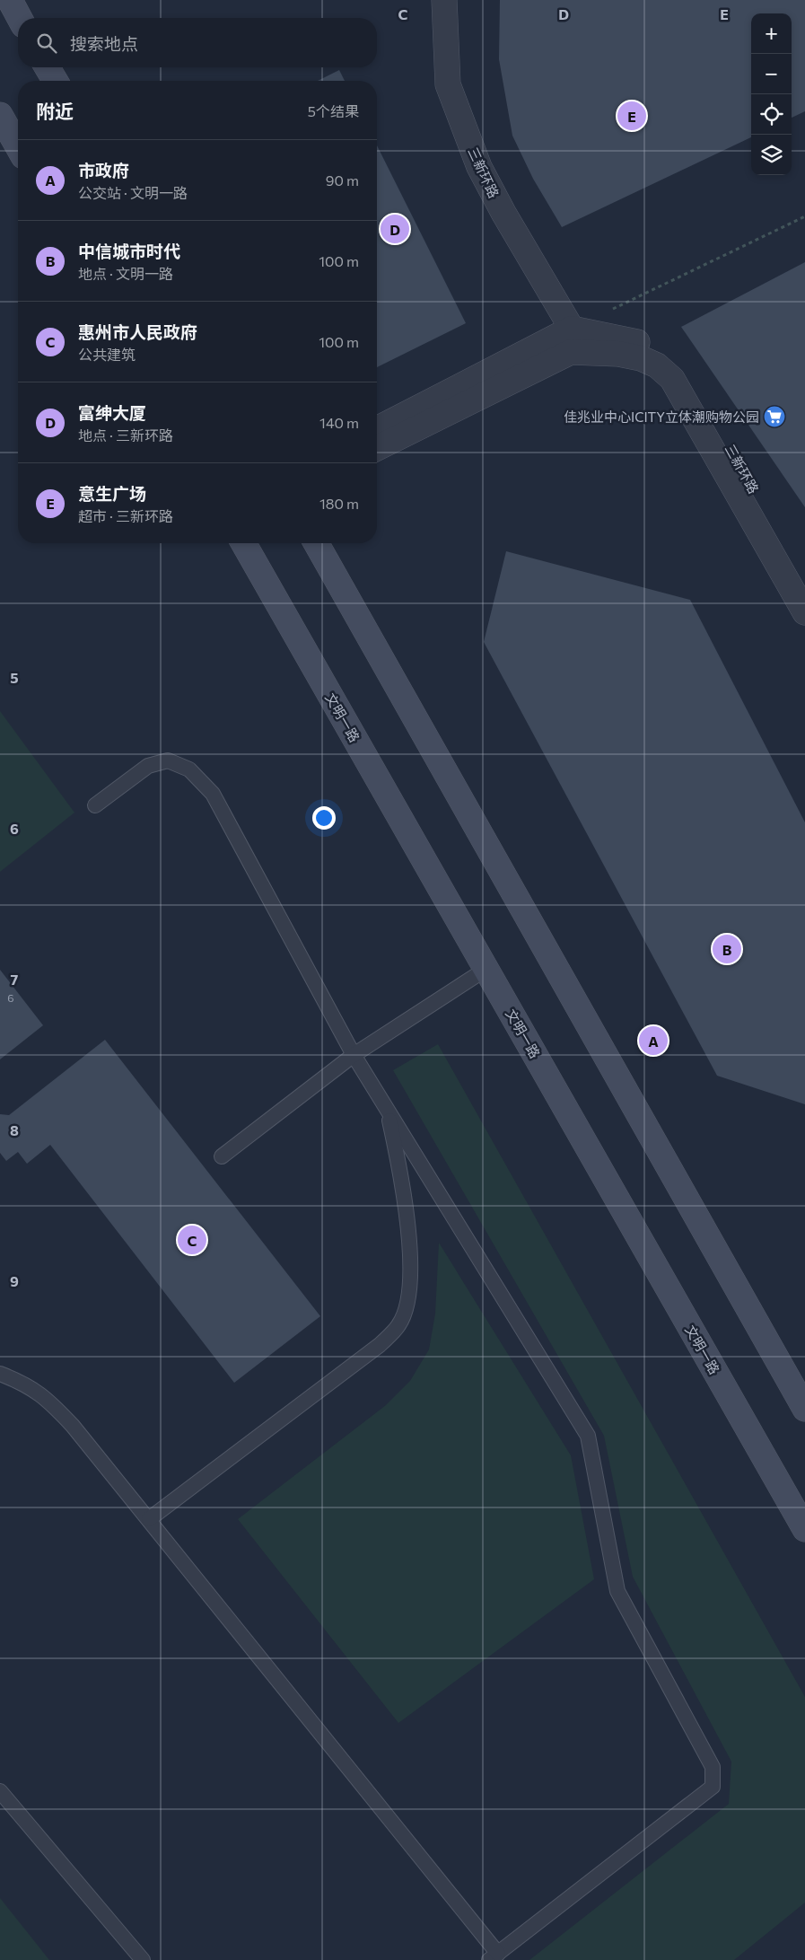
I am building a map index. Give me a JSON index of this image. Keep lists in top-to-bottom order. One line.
{"streets":{"main road":["文明一路"],"street":["三新环路"]},"places":{"supermarket":["佳兆业中心ICITY立体潮购物公园"]},"house_numbers":["6"],"page":{"map_buttons":["+","−"],"search":"搜索地点","heading":["附近","5个结果"],"pins":["E","D","B","A","C"],"list":[{"mark":"A","name":"市政府","note":"公交站 · 文明一路","value":"90 m"},{"mark":"B","name":"中信城市时代","note":"地点 · 文明一路","value":"100 m"},{"mark":"C","name":"惠州市人民政府","note":"公共建筑","value":"100 m"},{"mark":"D","name":"富绅大厦","note":"地点 · 三新环路","value":"140 m"},{"mark":"E","name":"意生广场","note":"超市 · 三新环路","value":"180 m"}]},"grid":{"columns":["C","D","E"],"rows":["5","6","7","8","9"]}}
